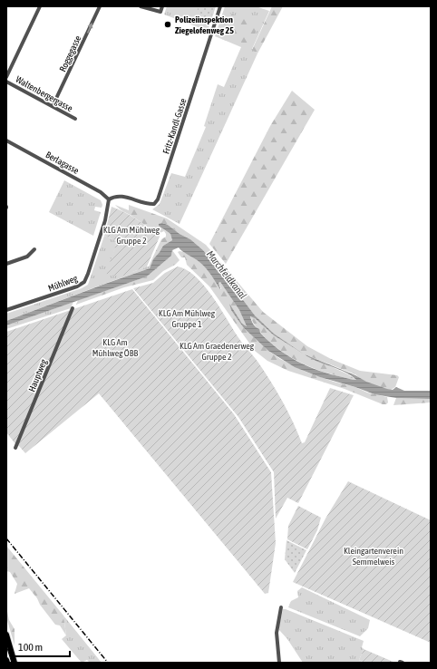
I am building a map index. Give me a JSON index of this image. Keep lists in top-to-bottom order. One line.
{"streets":{"street":["Roggegasse","Waltenbergergasse","Fritz-Kandl-Gasse","Berlagasse","Mühlweg","Hauptweg"]},"crossings":[["Roggegasse","Waltenbergergasse"],["Fritz-Kandl-Gasse","Berlagasse"],["Fritz-Kandl-Gasse","Mühlweg"],["Berlagasse","Mühlweg"]],"one_way":["Roggegasse"],"water":["Marchfeldkanal"],"parks":["KLG Am Mühlweg Gruppe 2","KLG Am Mühlweg Gruppe 1","KLG Am Mühlweg ÖBB","KLG Am Graedenerweg Gruppe 2","Kleingartenverein Semmelweis"],"places":["Polizeiinspektion Ziegelofenweg 25"],"scale_bar":"100 m"}
